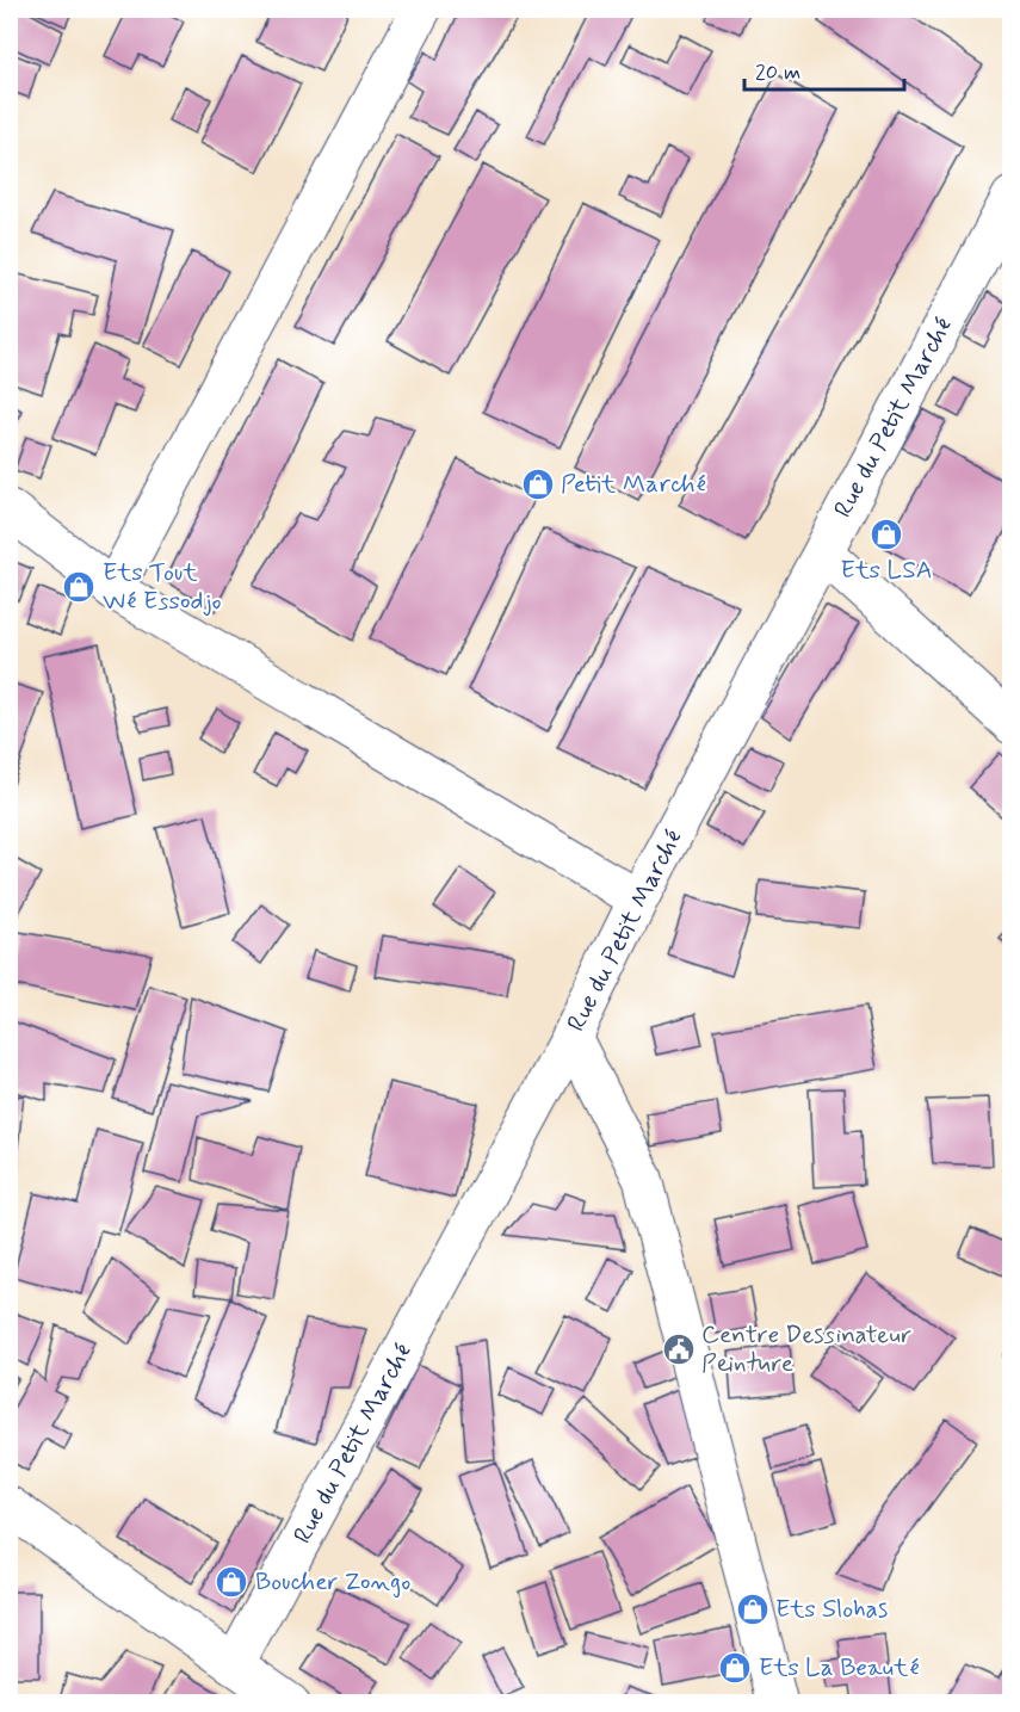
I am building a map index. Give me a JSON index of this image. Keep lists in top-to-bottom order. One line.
{"streets":{"street":["Rue du Petit Marché"]},"places":{"shop":["Petit Marché","Ets LSA","Ets Tout Wé Essodjo","Boucher Zongo","Ets Slohas","Ets La Beauté"],"public building":["Centre Dessinateur Peinture"]},"scale_bar":"20 m"}
